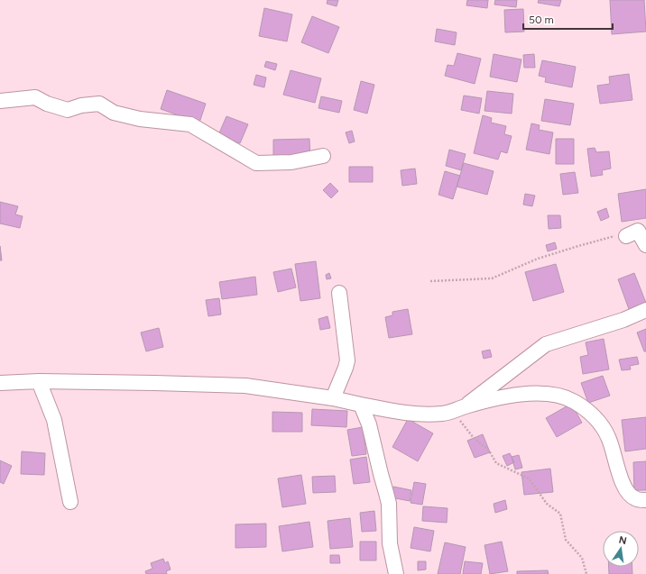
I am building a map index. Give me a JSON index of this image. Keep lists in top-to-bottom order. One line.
{"scale_bar":"50 m","north":"top"}
